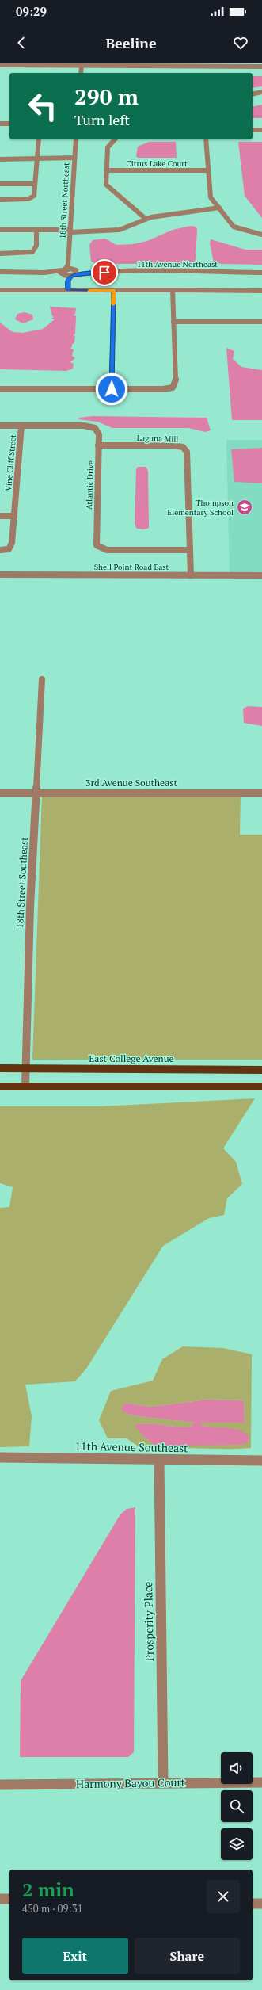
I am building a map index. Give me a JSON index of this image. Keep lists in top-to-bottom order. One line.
{"streets":{"main road":["East College Avenue"],"street":["Citrus Lake Court","18th Street Northeast","11th Avenue Northeast","Laguna Mill","Vine Cliff Street","Atlantic Drive","Shell Point Road East","3rd Avenue Southeast","18th Street Southeast","11th Avenue Southeast","Prosperity Place","Harmony Bayou Court"]},"crossings":[["18th Street Northeast","11th Avenue Northeast"],["Laguna Mill","Atlantic Drive"],["Laguna Mill","Shell Point Road East"],["Vine Cliff Street","Atlantic Drive"],["3rd Avenue Southeast","18th Street Southeast"],["18th Street Southeast","East College Avenue"],["11th Avenue Southeast","Prosperity Place"],["Prosperity Place","Harmony Bayou Court"]],"places":{"school or university":["Thompson Elementary School"]},"page":{"status":"09:29","header":"Beeline","turn":["290 m","Turn left"],"heading":["2 min","450 m · 09:31"],"buttons":["Exit","Share"]}}
